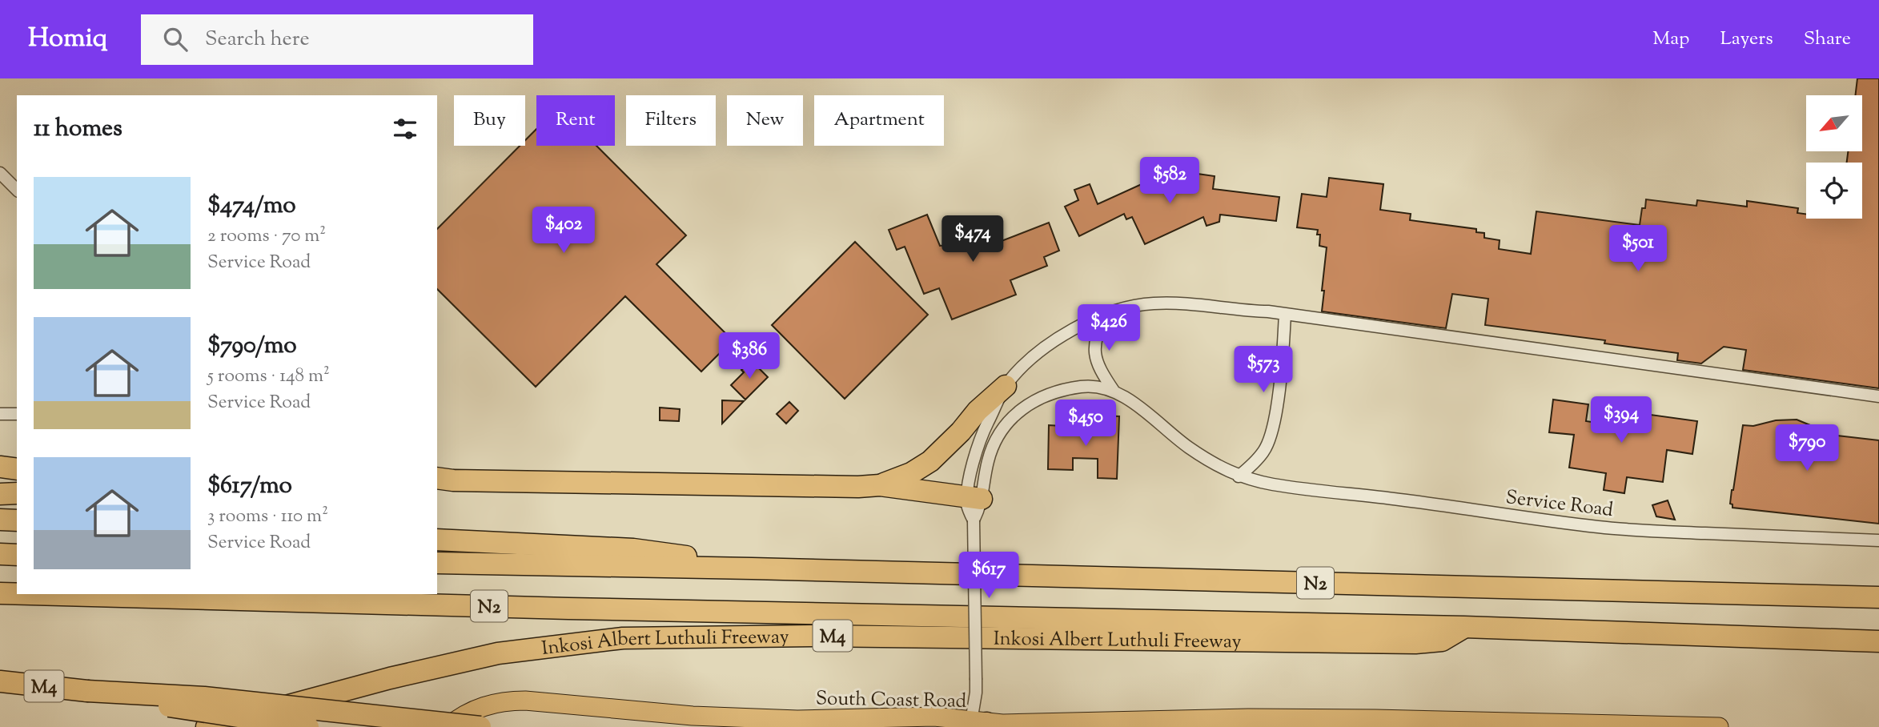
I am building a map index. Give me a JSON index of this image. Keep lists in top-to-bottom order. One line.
{"streets":{"highway":["N2","M4","Inkosi Albert Luthuli Freeway"],"main road":["South Coast Road"],"street":["Service Road"]},"crossings":[["Service Road","South Coast Road"],["N2","Inkosi Albert Luthuli Freeway"]],"north":"bottom left","page":{"header":"Homiq","search":"Search here","nav":["Map","Layers","Share"],"chip":["Buy","Rent","Filters","New","Apartment"],"heading":"11 homes","price":["$582","$402","$474","$501","$426","$386","$573","$394","$450","$790","$617"],"list":[{"name":"$474/mo","note":"2 rooms · 70 m² · Service Road"},{"name":"$790/mo","note":"5 rooms · 148 m² · Service Road"},{"name":"$617/mo","note":"3 rooms · 110 m² · Service Road"}]}}
